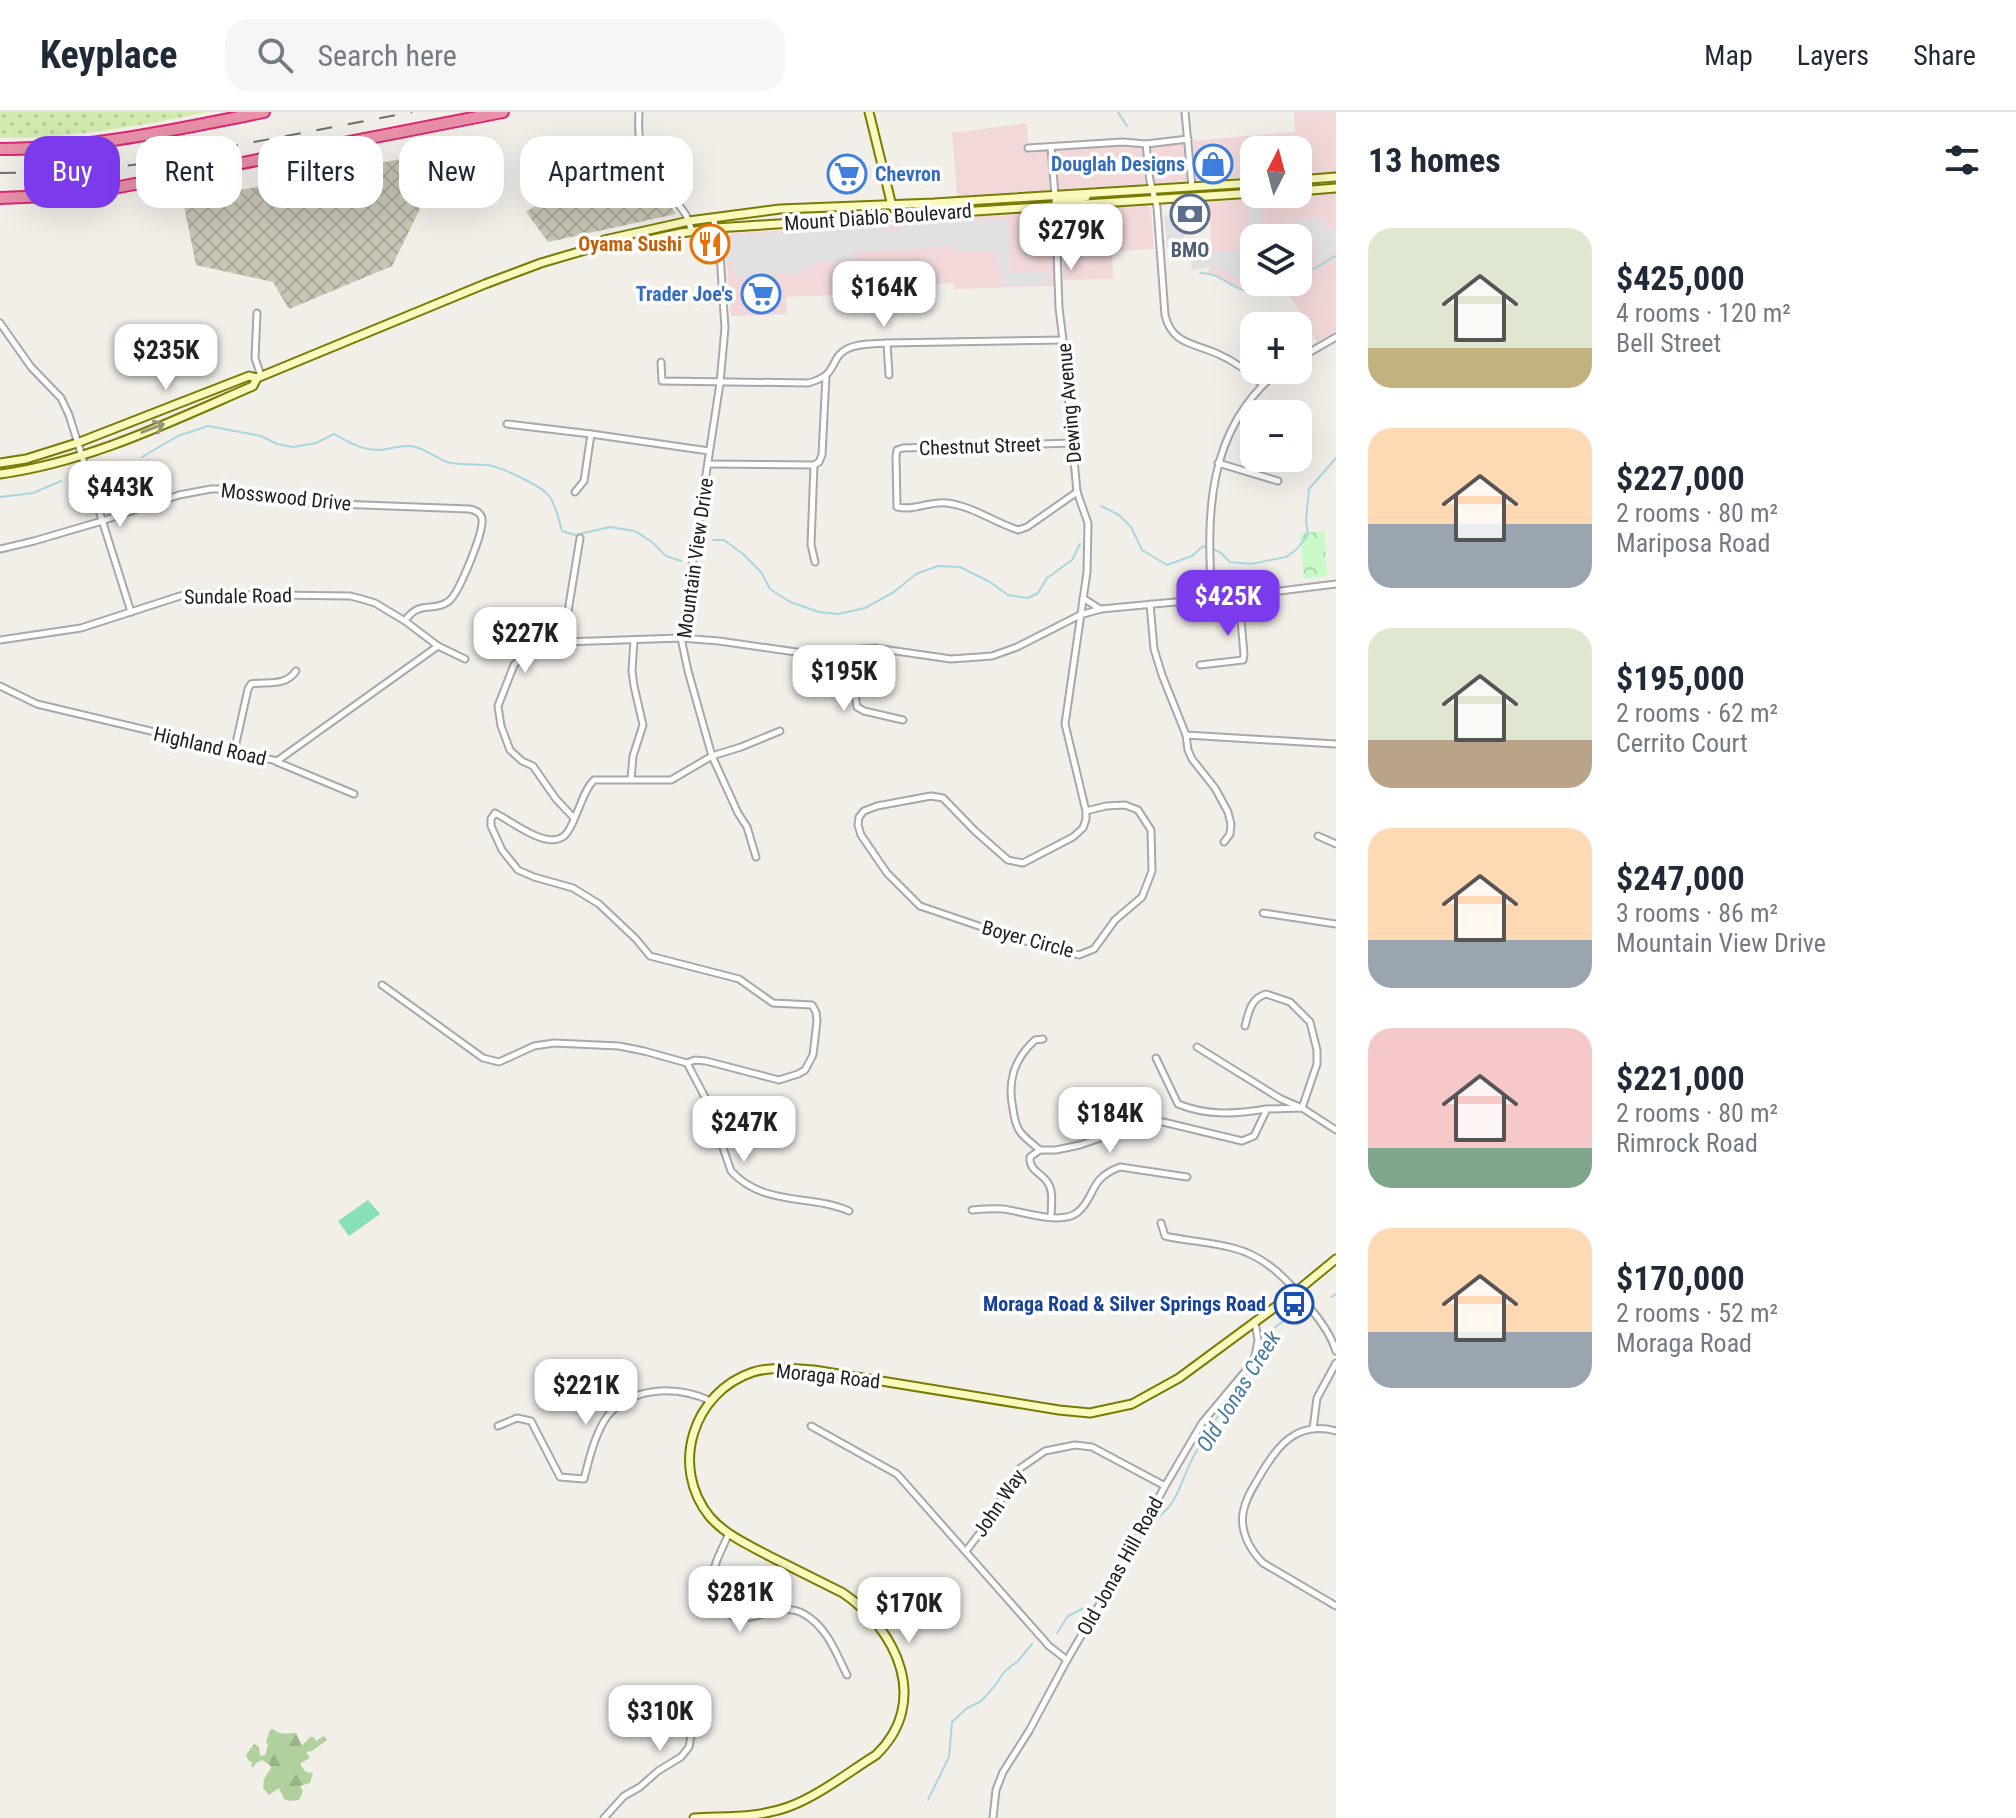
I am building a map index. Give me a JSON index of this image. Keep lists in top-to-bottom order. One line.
{"streets":{"main road":["Mount Diablo Boulevard","Moraga Road"],"street":["Dewing Avenue","Chestnut Street","Mosswood Drive","Mountain View Drive","Sundale Road","Highland Road","Boyer Circle","John Way","Old Jonas Hill Road"]},"crossings":[["Mount Diablo Boulevard","Dewing Avenue"],["Mount Diablo Boulevard","Mountain View Drive"],["Dewing Avenue","Chestnut Street"],["Dewing Avenue","Boyer Circle"],["Mosswood Drive","Sundale Road"],["Sundale Road","Highland Road"],["Moraga Road","Old Jonas Hill Road"],["John Way","Old Jonas Hill Road"]],"water":["Old Jonas Creek"],"places":{"shop":["Douglah Designs"],"supermarket":["Chevron","Trader Joe's"],"bank":["BMO"],"restaurant":["Oyama Sushi"],"bus stop":["Moraga Road & Silver Springs Road"]},"north":"top","page":{"header":"Keyplace","search":"Search here","nav":["Map","Layers","Share"],"heading":"13 homes","map_buttons":["+","−"],"chip":["Buy","Rent","Filters","New","Apartment"],"price":["$279K","$164K","$235K","$443K","$425K","$227K","$195K","$184K","$247K","$221K","$281K","$170K","$310K"],"list":[{"name":"$425,000","note":"4 rooms · 120 m² · Bell Street"},{"name":"$227,000","note":"2 rooms · 80 m² · Mariposa Road"},{"name":"$195,000","note":"2 rooms · 62 m² · Cerrito Court"},{"name":"$247,000","note":"3 rooms · 86 m² · Mountain View Drive"},{"name":"$221,000","note":"2 rooms · 80 m² · Rimrock Road"},{"name":"$170,000","note":"2 rooms · 52 m² · Moraga Road"}]}}
